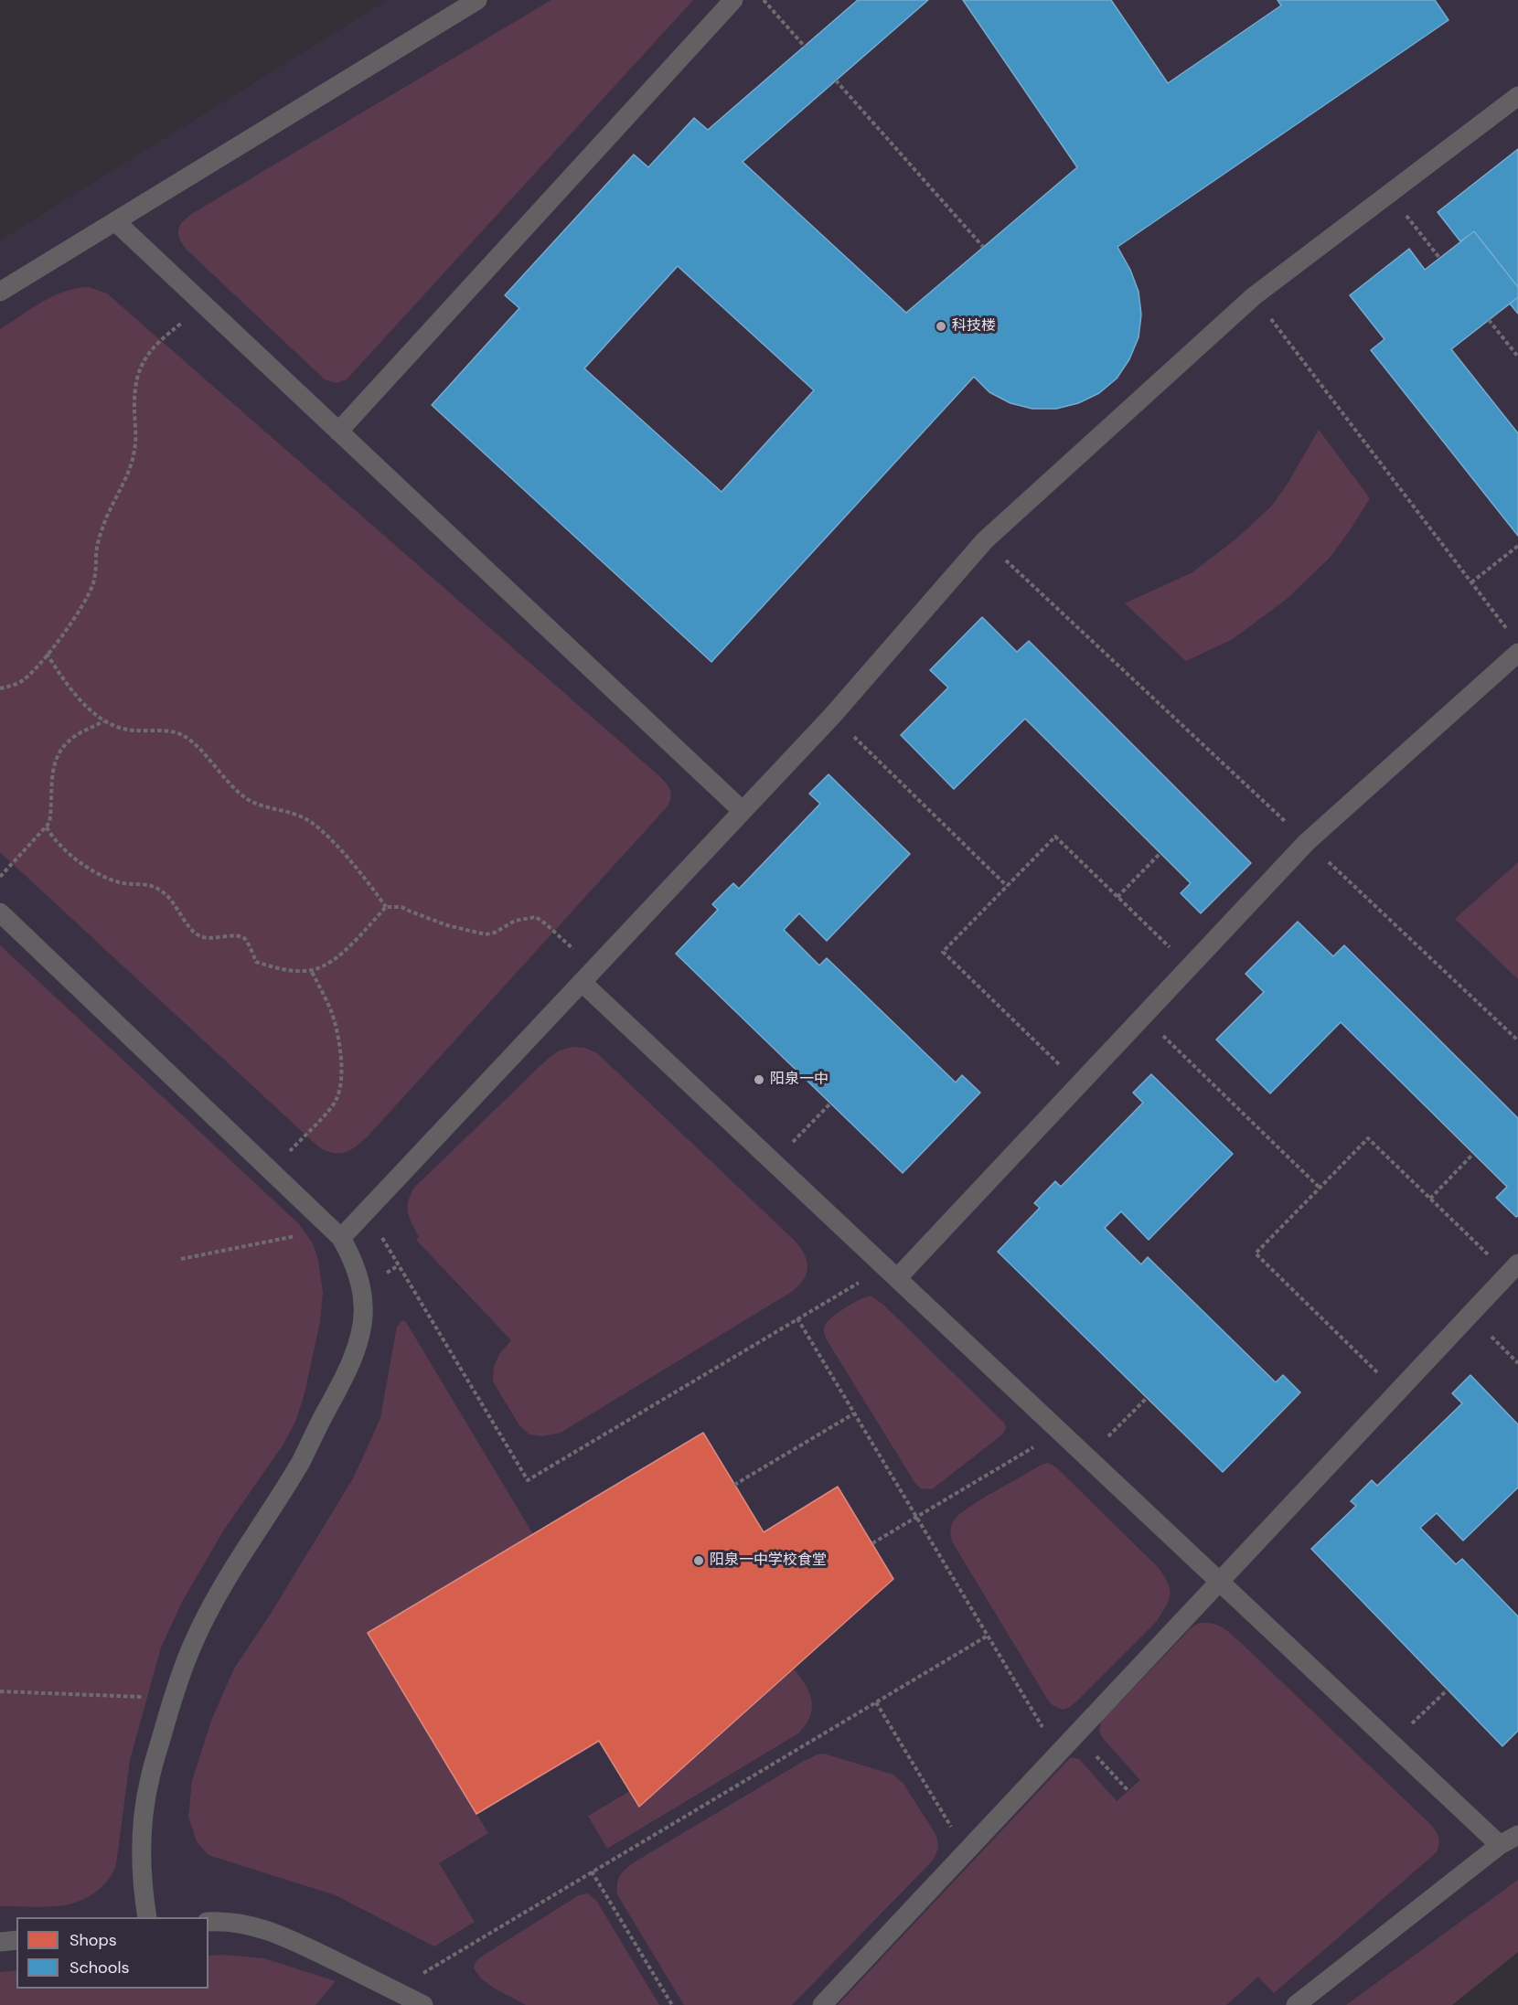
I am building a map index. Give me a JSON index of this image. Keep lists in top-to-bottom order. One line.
{"places":["科技楼","阳泉一中","阳泉一中学校食堂"],"legend":["Shops","Schools"]}
